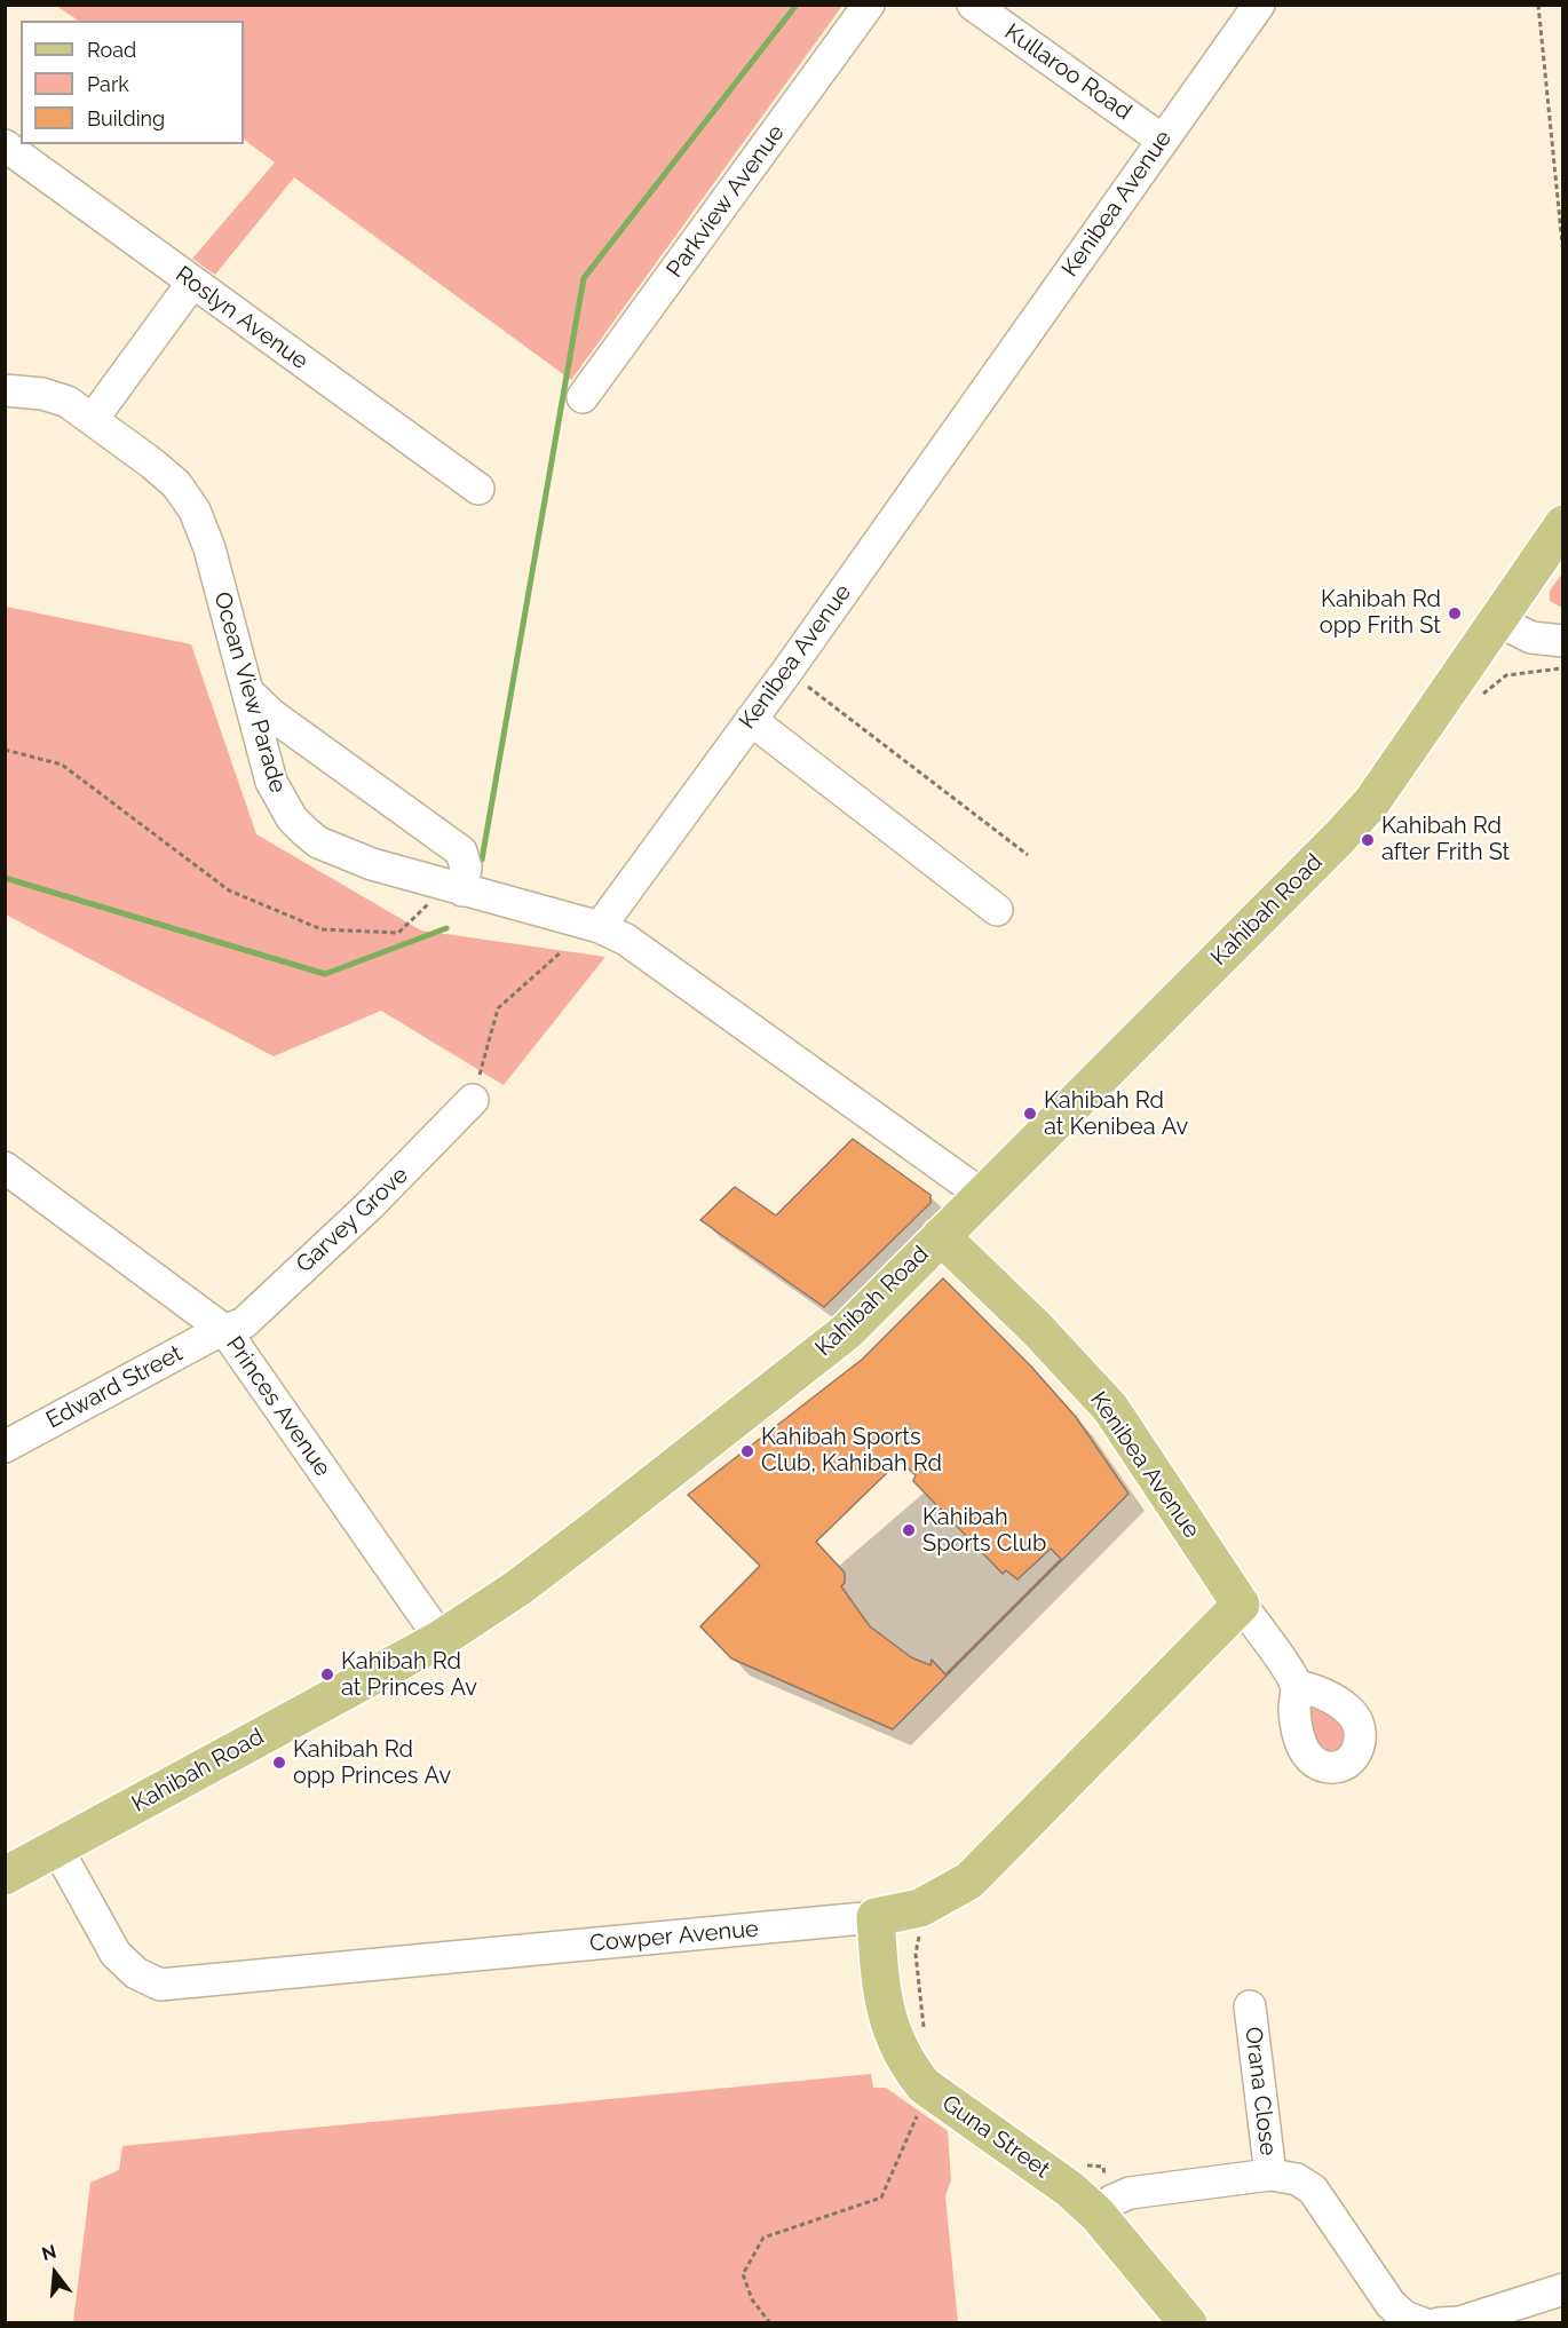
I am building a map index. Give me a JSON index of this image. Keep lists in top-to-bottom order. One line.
{"streets":{"main road":["Kenibea Avenue","Kahibah Road","Cowper Avenue","Guna Street"],"street":["Kullaroo Road","Parkview Avenue","Roslyn Avenue","Ocean View Parade","Garvey Grove","Edward Street","Princes Avenue","Orana Close"]},"crossings":[["Kullaroo Road","Kenibea Avenue"],["Kenibea Avenue","Ocean View Parade"],["Kenibea Avenue","Kahibah Road"],["Kenibea Avenue","Cowper Avenue"],["Kahibah Road","Princes Avenue"],["Kahibah Road","Cowper Avenue"],["Garvey Grove","Edward Street"],["Garvey Grove","Princes Avenue"],["Edward Street","Princes Avenue"],["Cowper Avenue","Guna Street"]],"places":["Kahibah Rd opp Frith St","Kahibah Rd after Frith St","Kahibah Rd at Kenibea Av","Kahibah Sports Club, Kahibah Rd","Kahibah Sports Club","Kahibah Rd at Princes Av","Kahibah Rd opp Princes Av"],"legend":["Road","Park","Building"],"north":"top"}
